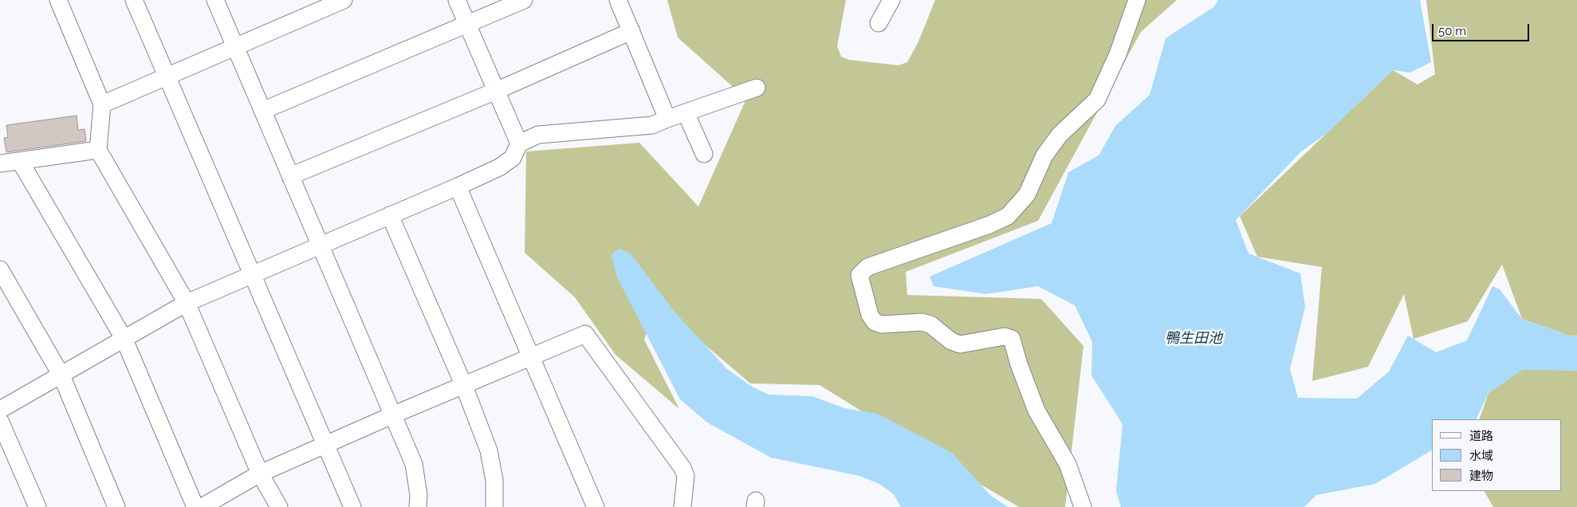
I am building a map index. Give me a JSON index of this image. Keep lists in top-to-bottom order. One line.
{"water":["鴨生田池"],"legend":["道路","水域","建物"],"scale_bar":"50 m"}
